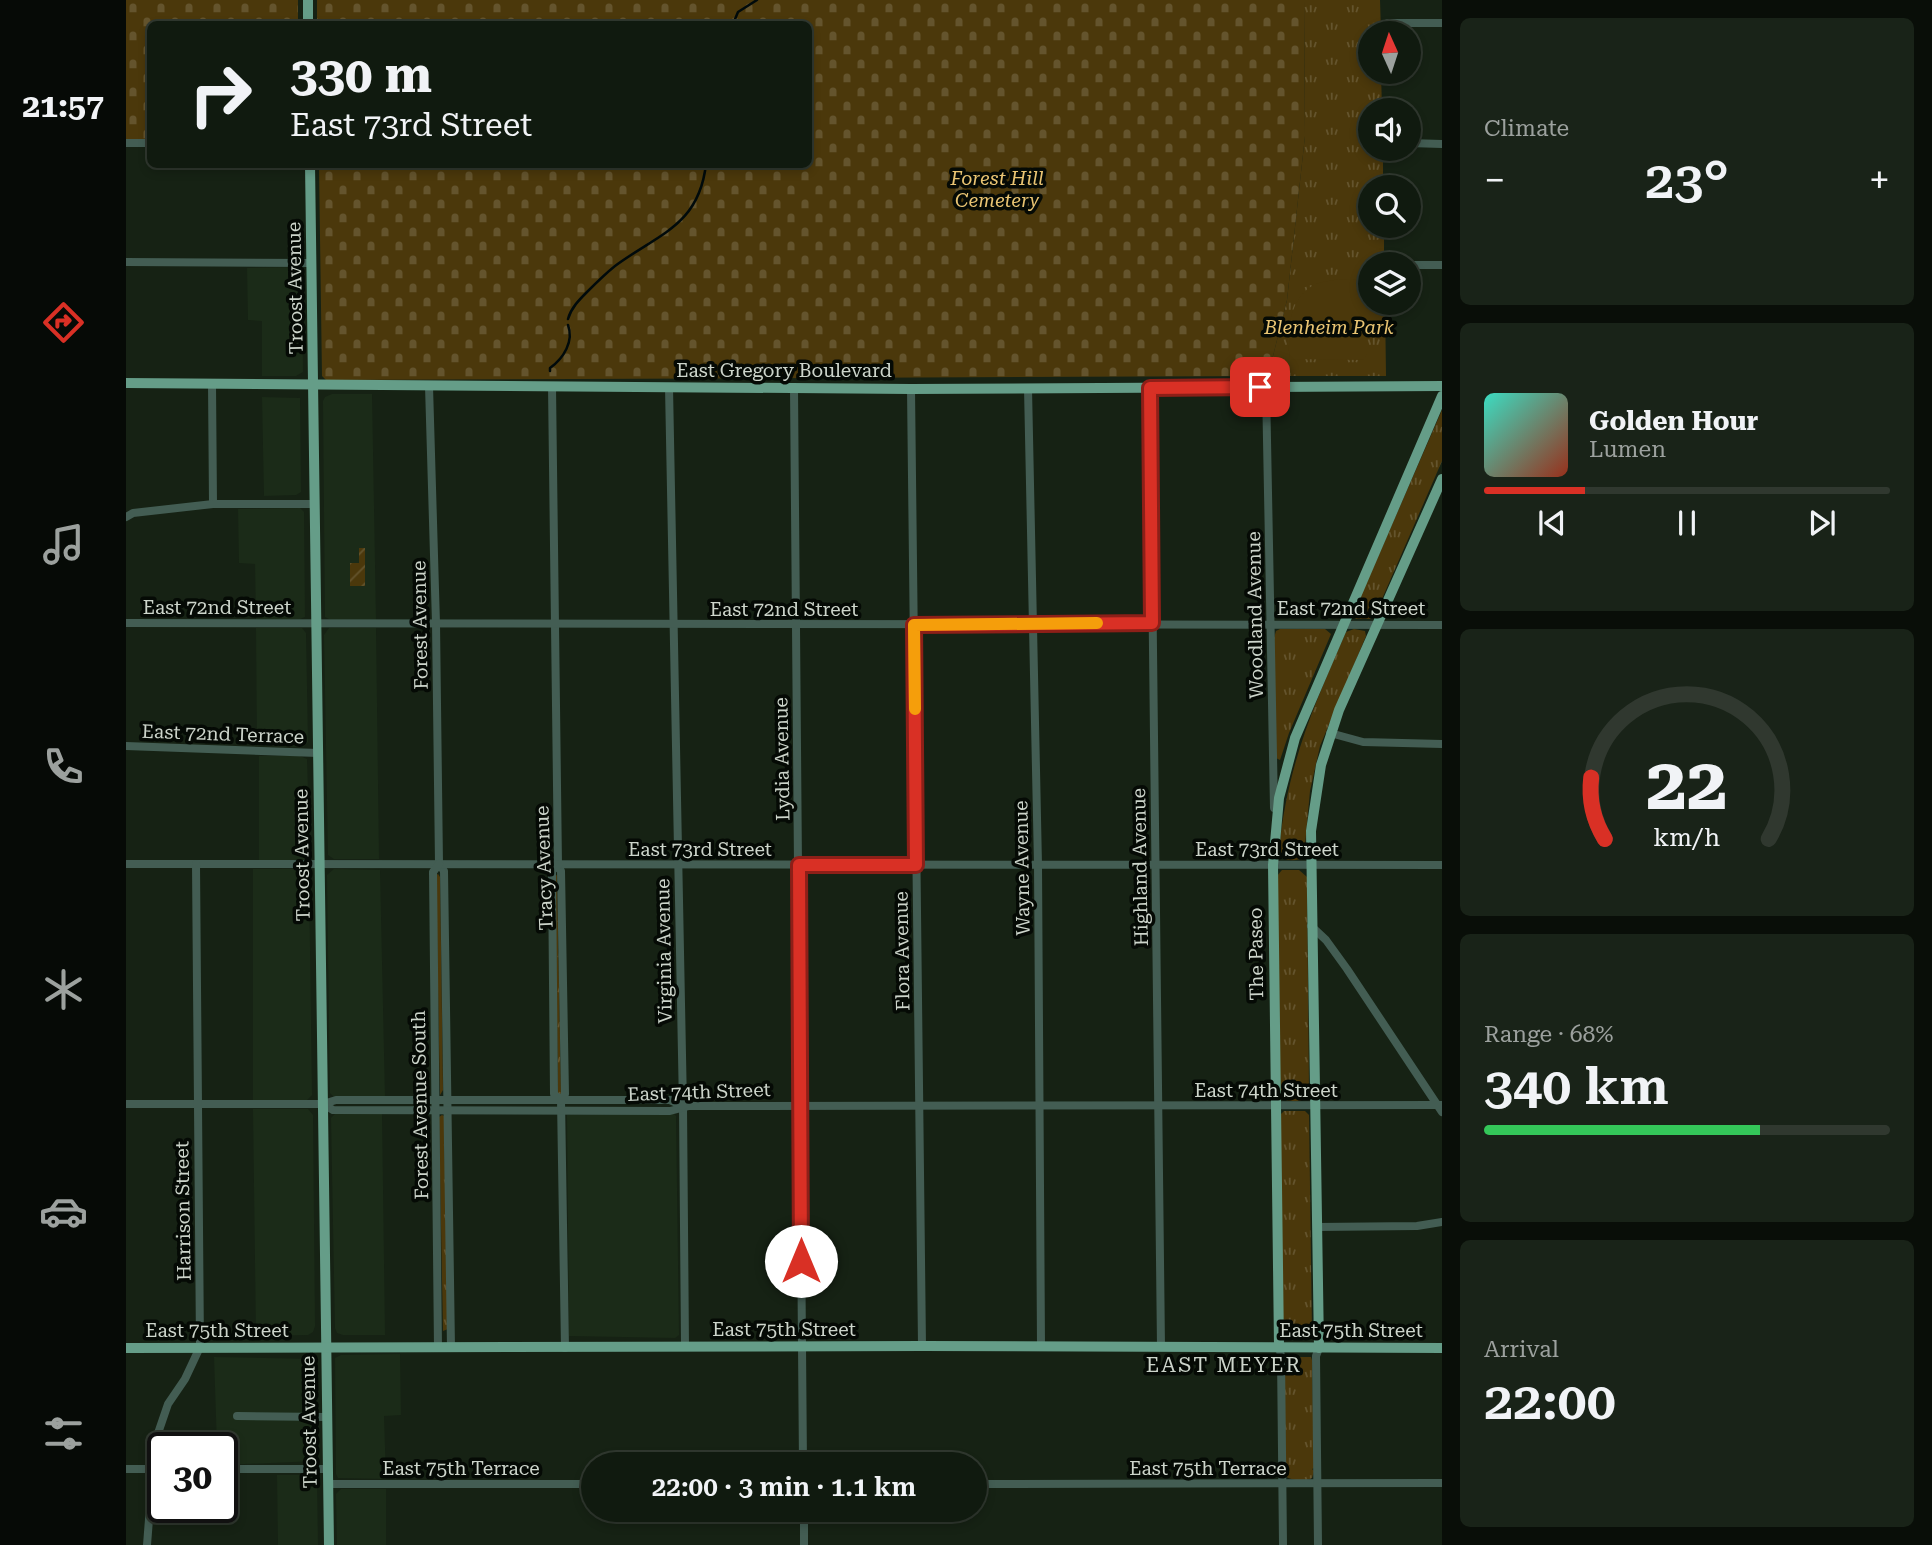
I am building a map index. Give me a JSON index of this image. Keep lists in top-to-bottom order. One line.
{"streets":{"main road":["Troost Avenue","East Gregory Boulevard","The Paseo","East 75th Street"],"street":["East 72nd Street","Woodland Avenue","Forest Avenue","East 72nd Terrace","Lydia Avenue","East 73rd Street","Highland Avenue","Tracy Avenue","Wayne Avenue","Virginia Avenue","Flora Avenue","East 74th Street","Forest Avenue South","Harrison Street","East 75th Terrace"]},"crossings":[["Troost Avenue","East Gregory Boulevard"],["Troost Avenue","East 72nd Street"],["Troost Avenue","East 72nd Terrace"],["Troost Avenue","East 73rd Street"],["Troost Avenue","East 74th Street"],["Troost Avenue","East 75th Street"],["Troost Avenue","East 75th Terrace"],["East Gregory Boulevard","Woodland Avenue"],["East Gregory Boulevard","Forest Avenue"],["East Gregory Boulevard","Lydia Avenue"],["East Gregory Boulevard","Highland Avenue"],["East Gregory Boulevard","Tracy Avenue"],["East Gregory Boulevard","Wayne Avenue"],["East Gregory Boulevard","Virginia Avenue"],["East Gregory Boulevard","Flora Avenue"],["East 72nd Street","Woodland Avenue"],["East 72nd Street","Forest Avenue"],["East 72nd Street","Lydia Avenue"],["East 72nd Street","Highland Avenue"],["East 72nd Street","Tracy Avenue"],["East 72nd Street","Wayne Avenue"],["East 72nd Street","Virginia Avenue"],["East 72nd Street","Flora Avenue"],["East 72nd Street","The Paseo"],["Woodland Avenue","The Paseo"],["Forest Avenue","East 73rd Street"],["Forest Avenue","Forest Avenue South"],["Lydia Avenue","East 73rd Street"],["Lydia Avenue","East 74th Street"],["Lydia Avenue","East 75th Street"],["East 73rd Street","Highland Avenue"],["East 73rd Street","Tracy Avenue"],["East 73rd Street","Wayne Avenue"],["East 73rd Street","Virginia Avenue"],["East 73rd Street","Flora Avenue"],["East 73rd Street","The Paseo"],["East 73rd Street","Forest Avenue South"],["East 73rd Street","Harrison Street"],["Highland Avenue","East 74th Street"],["Highland Avenue","East 75th Street"],["Tracy Avenue","East 74th Street"],["Tracy Avenue","East 75th Street"],["Wayne Avenue","East 74th Street"],["Wayne Avenue","East 75th Street"],["Virginia Avenue","East 74th Street"],["Virginia Avenue","East 75th Street"],["Flora Avenue","East 74th Street"],["Flora Avenue","East 75th Street"],["The Paseo","East 74th Street"],["The Paseo","East 75th Street"],["The Paseo","East 75th Terrace"],["East 74th Street","Forest Avenue South"],["East 74th Street","Harrison Street"],["Forest Avenue South","East 75th Street"],["Harrison Street","East 75th Street"]],"districts":["EAST MEYER"],"parks":["Forest Hill Cemetery","Blenheim Park"],"north":"top","page":{"tabs":"21:57","tile":["Climate",["Range · 68%","340 km"],["Arrival","22:00"]],"turn":["330 m","East 73rd Street"],"heat":["−","23°","+"],"song":["Golden Hour","Lumen"],"limit":"30","trip":"22:00 · 3 min · 1.1 km","gauge":["22","km/h"]}}
